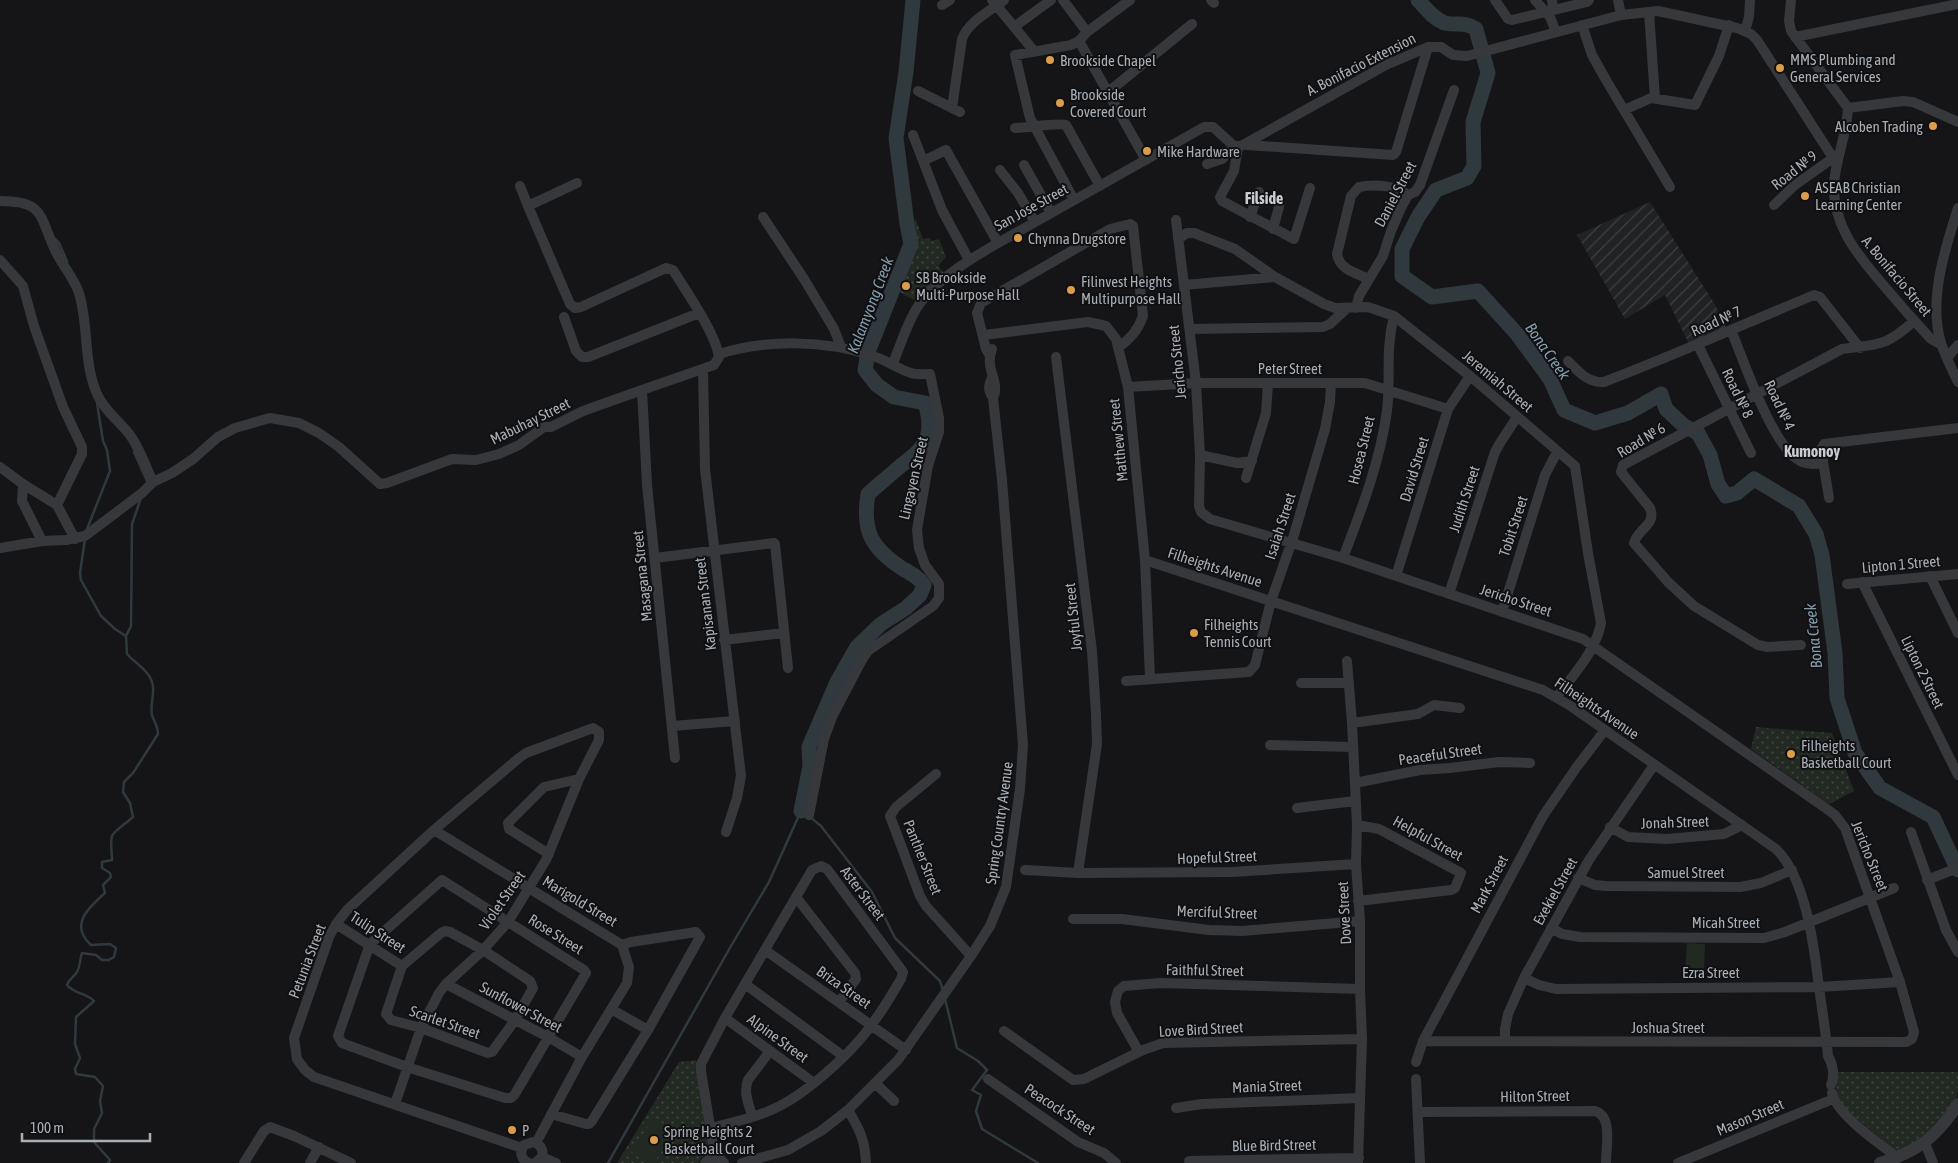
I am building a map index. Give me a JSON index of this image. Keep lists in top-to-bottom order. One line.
{"streets":{"street":["A. Bonifacio Extension","Road № 9","Daniel Street","San Jose Street","A. Bonifacio Street","Road № 7","Jericho Street","Peter Street","Jeremiah Street","Road № 8","Road № 4","Mabuhay Street","Matthew Street","Road № 6","Hosea Street","David Street","Lingayen Street","Judith Street","Isaiah Street","Tobit Street","Lipton 1 Street","Filheights Avenue","Masagana Street","Kapisanan Street","Joyful Street","Lipton 2 Street","Peaceful Street","Jonah Street","Spring Country Avenue","Helpful Street","Panther Street","Hopeful Street","Samuel Street","Mark Street","Exekiel Street","Aster Street","Violet Street","Marigold Street","Merciful Street","Dove Street","Micah Street","Tulip Street","Rose Street","Petunia Street","Faithful Street","Ezra Street","Briza Street","Sunflower Street","Scarlet Street","Joshua Street","Love Bird Street","Alpine Street","Mania Street","Hilton Street","Peacock Street","Mason Street","Blue Bird Street"]},"crossings":[["A. Bonifacio Extension","Road № 9"],["A. Bonifacio Extension","San Jose Street"],["A. Bonifacio Extension","A. Bonifacio Street"],["Road № 9","A. Bonifacio Street"],["Daniel Street","Jericho Street"],["Daniel Street","Jeremiah Street"],["San Jose Street","Mabuhay Street"],["San Jose Street","Lingayen Street"],["A. Bonifacio Street","Road № 6"],["Road № 7","Road № 8"],["Road № 7","Road № 4"],["Road № 7","Road № 6"],["Jericho Street","Peter Street"],["Jericho Street","Jeremiah Street"],["Jericho Street","Hosea Street"],["Jericho Street","David Street"],["Jericho Street","Judith Street"],["Jericho Street","Isaiah Street"],["Jericho Street","Tobit Street"],["Jericho Street","Micah Street"],["Jericho Street","Ezra Street"],["Jericho Street","Joshua Street"],["Peter Street","Matthew Street"],["Peter Street","Hosea Street"],["Peter Street","David Street"],["Peter Street","Isaiah Street"],["Jeremiah Street","Hosea Street"],["Jeremiah Street","David Street"],["Jeremiah Street","Judith Street"],["Jeremiah Street","Tobit Street"],["Jeremiah Street","Filheights Avenue"],["Road № 8","Road № 6"],["Road № 4","Road № 6"],["Mabuhay Street","Lingayen Street"],["Mabuhay Street","Masagana Street"],["Mabuhay Street","Kapisanan Street"],["Matthew Street","Isaiah Street"],["Matthew Street","Filheights Avenue"],["Matthew Street","Spring Country Avenue"],["Isaiah Street","Filheights Avenue"],["Lipton 1 Street","Lipton 2 Street"],["Filheights Avenue","Jonah Street"],["Filheights Avenue","Samuel Street"],["Filheights Avenue","Mark Street"],["Filheights Avenue","Exekiel Street"],["Filheights Avenue","Micah Street"],["Filheights Avenue","Ezra Street"],["Filheights Avenue","Joshua Street"],["Filheights Avenue","Mason Street"],["Joyful Street","Hopeful Street"],["Peaceful Street","Dove Street"],["Jonah Street","Exekiel Street"],["Spring Country Avenue","Panther Street"],["Spring Country Avenue","Briza Street"],["Helpful Street","Dove Street"],["Hopeful Street","Dove Street"],["Samuel Street","Exekiel Street"],["Mark Street","Joshua Street"],["Exekiel Street","Micah Street"],["Exekiel Street","Ezra Street"],["Exekiel Street","Joshua Street"],["Aster Street","Briza Street"],["Aster Street","Alpine Street"],["Violet Street","Marigold Street"],["Violet Street","Rose Street"],["Violet Street","Petunia Street"],["Violet Street","Sunflower Street"],["Violet Street","Scarlet Street"],["Marigold Street","Petunia Street"],["Marigold Street","Sunflower Street"],["Merciful Street","Dove Street"],["Dove Street","Faithful Street"],["Dove Street","Love Bird Street"],["Dove Street","Mania Street"],["Dove Street","Blue Bird Street"],["Tulip Street","Rose Street"],["Tulip Street","Petunia Street"],["Tulip Street","Scarlet Street"],["Rose Street","Sunflower Street"],["Faithful Street","Love Bird Street"],["Sunflower Street","Scarlet Street"]],"districts":["Filside","Kumonoy"],"water":["Kalamyong Creek","Bona Creek"],"places":["Brookside Chapel","MMS Plumbing and General Services","Brookside Covered Court","Alcoben Trading","Mike Hardware","ASEAB Christian Learning Center","Chynna Drugstore","SB Brookside Multi-Purpose Hall","Filinvest Heights Multipurpose Hall","Filheights Tennis Court","Filheights Basketball Court","P","Spring Heights 2 Basketball Court"],"scale_bar":"100 m"}
